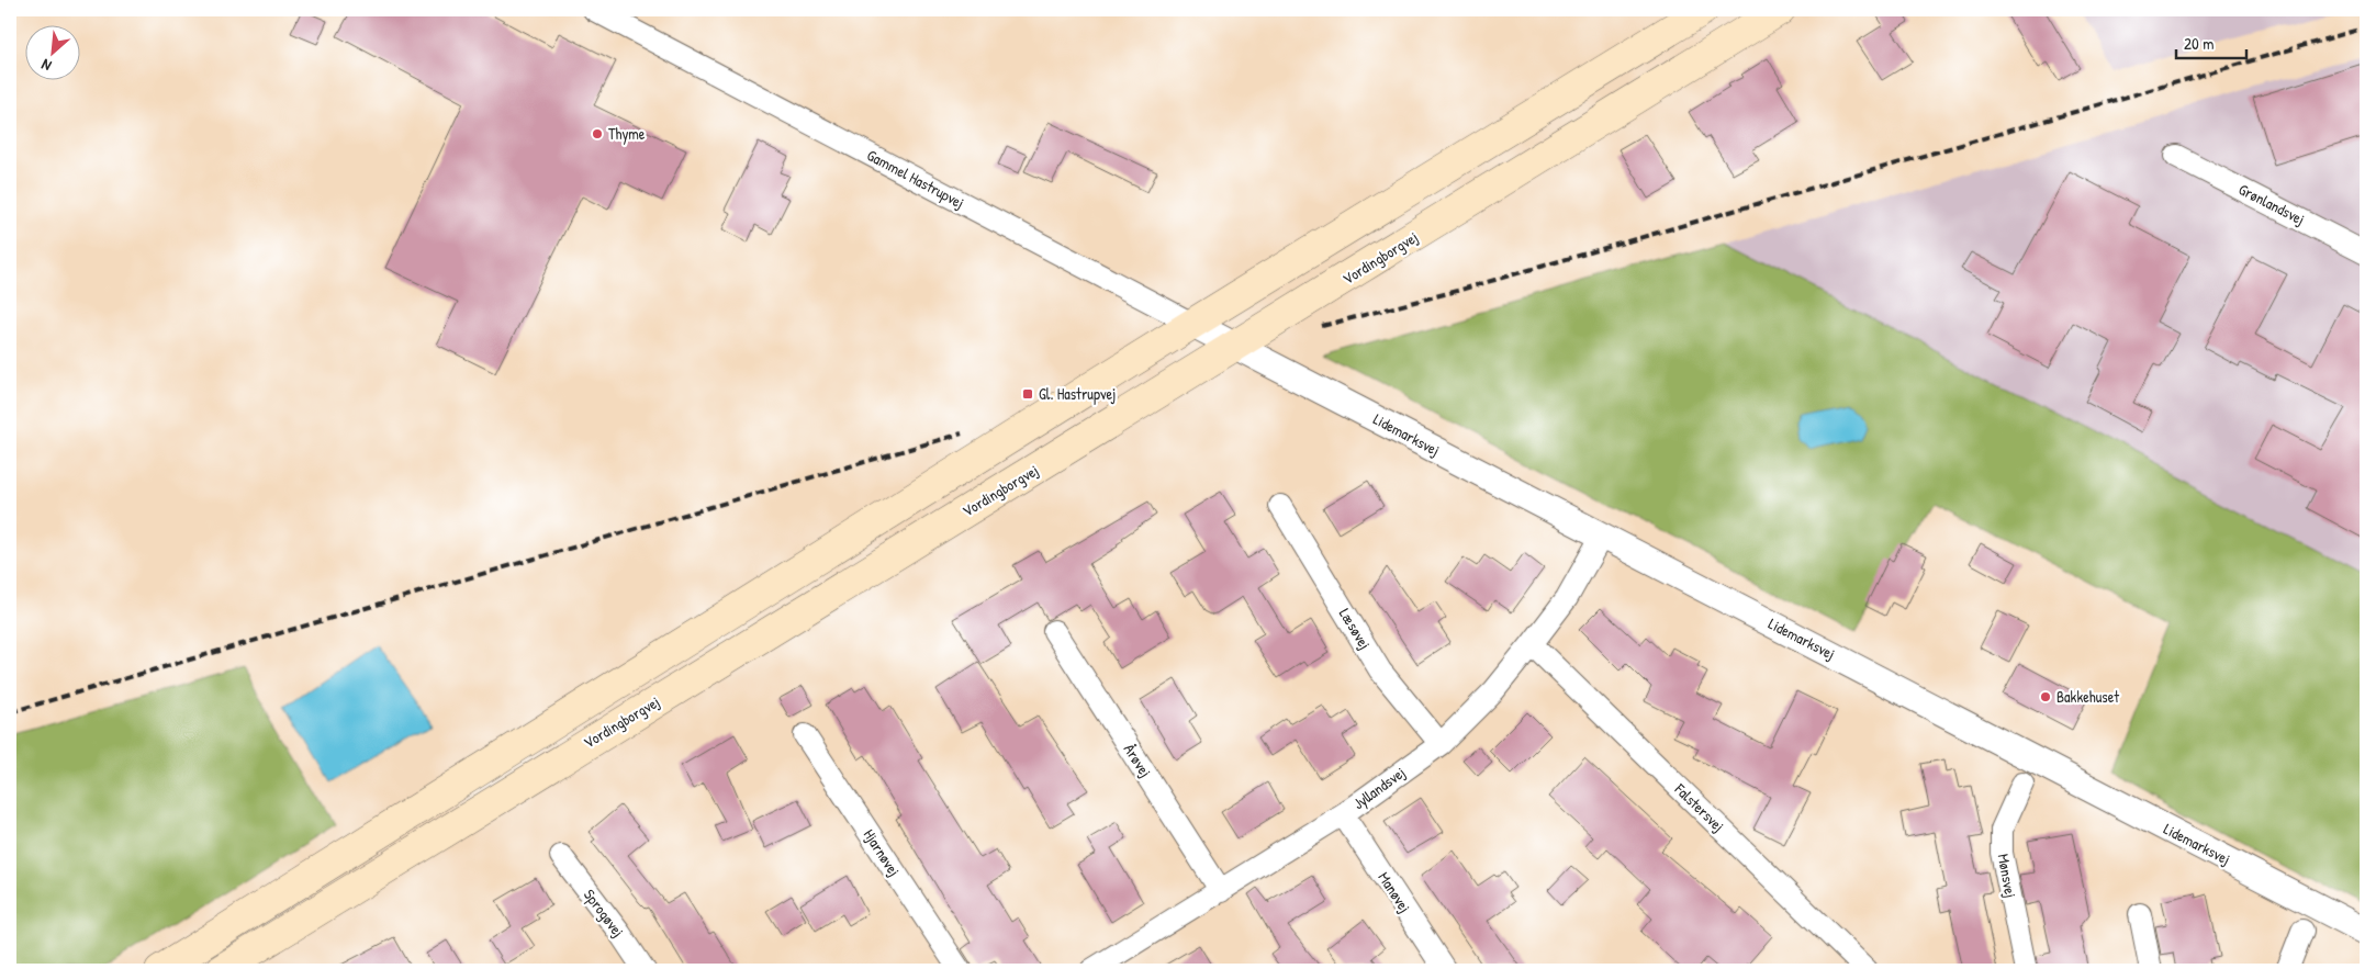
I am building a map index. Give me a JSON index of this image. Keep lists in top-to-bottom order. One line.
{"streets":{"main road":["Vordingborgvej"],"street":["Gammel Hastrupvej","Grønlandsvej","Lidemarksvej","Læsøvej","Årøvej","Jyllandsvej","Falstersvej","Hjarnøvej","Mønsvej","Manøvej","Sprogøvej"]},"crossings":[["Gammel Hastrupvej","Vordingborgvej"],["Gammel Hastrupvej","Lidemarksvej"],["Vordingborgvej","Lidemarksvej"],["Lidemarksvej","Jyllandsvej"],["Læsøvej","Jyllandsvej"],["Årøvej","Jyllandsvej"],["Jyllandsvej","Falstersvej"],["Jyllandsvej","Manøvej"]],"places":{"other":["Thyme","Bakkehuset"],"transit":["Gl. Hastrupvej"]},"scale_bar":"20 m","north":"bottom left"}
